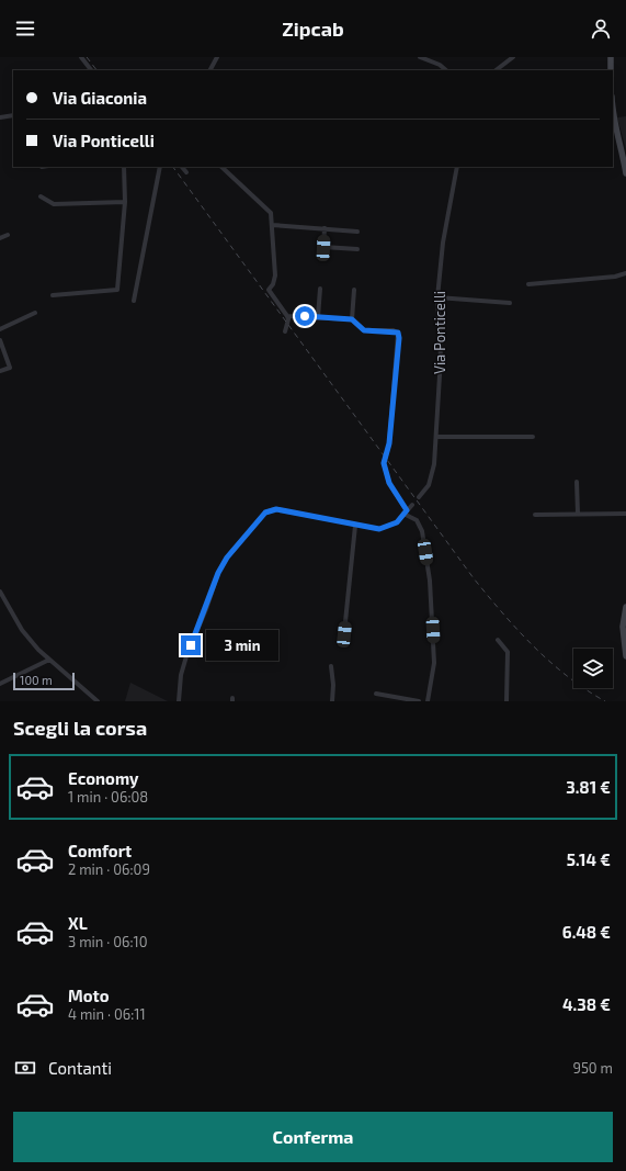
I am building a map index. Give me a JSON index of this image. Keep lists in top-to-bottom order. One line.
{"streets":{"street":["Via Ponticelli"]},"scale_bar":"100 m","page":{"header":"Zipcab","banner":["Via Giaconia","Via Ponticelli"],"bubble":"3 min","scale":"100 m","heading":"Scegli la corsa","list":[{"name":"Economy","note":"1 min · 06:08","value":"3.81 €"},{"name":"Comfort","note":"2 min · 06:09","value":"5.14 €"},{"name":"XL","note":"3 min · 06:10","value":"6.48 €"},{"name":"Moto","note":"4 min · 06:11","value":"4.38 €"}],"pay":["Contanti","950 m"],"buttons":"Conferma"}}
